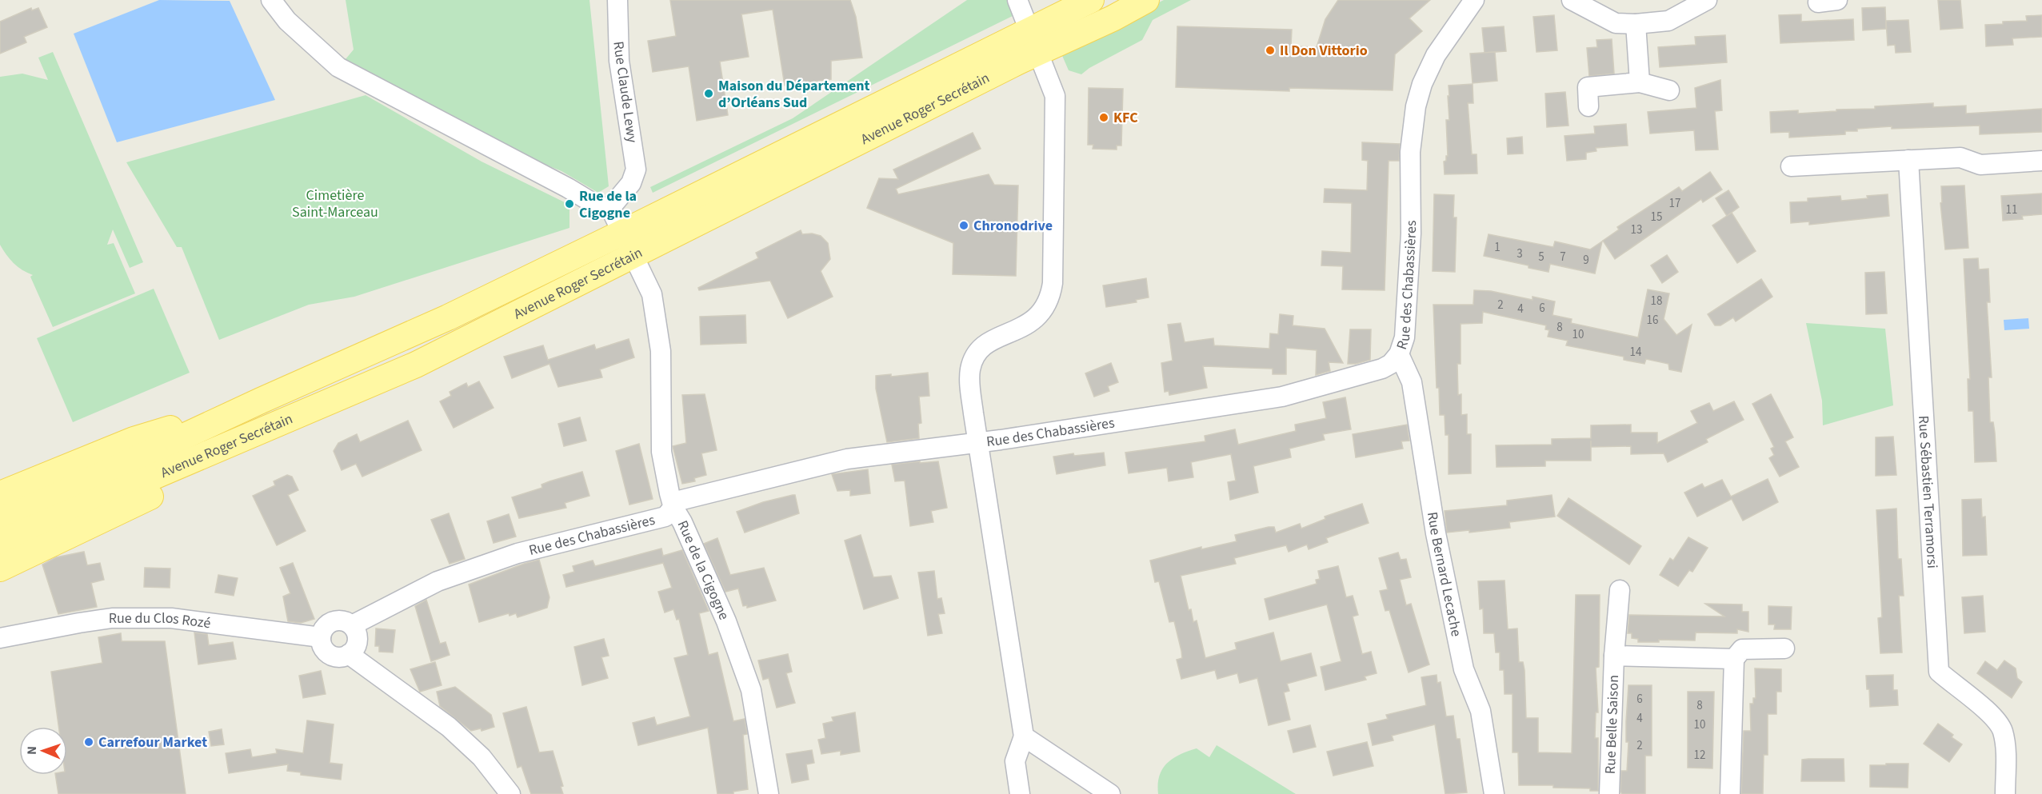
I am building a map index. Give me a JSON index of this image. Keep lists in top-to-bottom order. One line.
{"streets":{"main road":["Avenue Roger Secrétain"],"street":["Rue Claude Lewy","Rue des Chabassières","Rue Sébastien Terramorsi","Rue de la Cigogne","Rue Bernard Lecache","Rue du Clos Rozé","Rue Belle Saison"]},"crossings":[["Rue Claude Lewy","Rue de la Cigogne"],["Avenue Roger Secrétain","Rue de la Cigogne"],["Rue des Chabassières","Rue de la Cigogne"],["Rue des Chabassières","Rue Bernard Lecache"],["Rue des Chabassières","Rue du Clos Rozé"]],"parks":["Cimetière Saint-Marceau"],"places":["Il Don Vittorio","Maison du Département d’Orléans Sud","KFC","Rue de la Cigogne","Chronodrive","Carrefour Market"],"house_numbers":["17","11","15","13","1","3","5","7","9","18","2","6","4","16","8","10","14","6","8","4","10","2","12"],"north":"left"}
